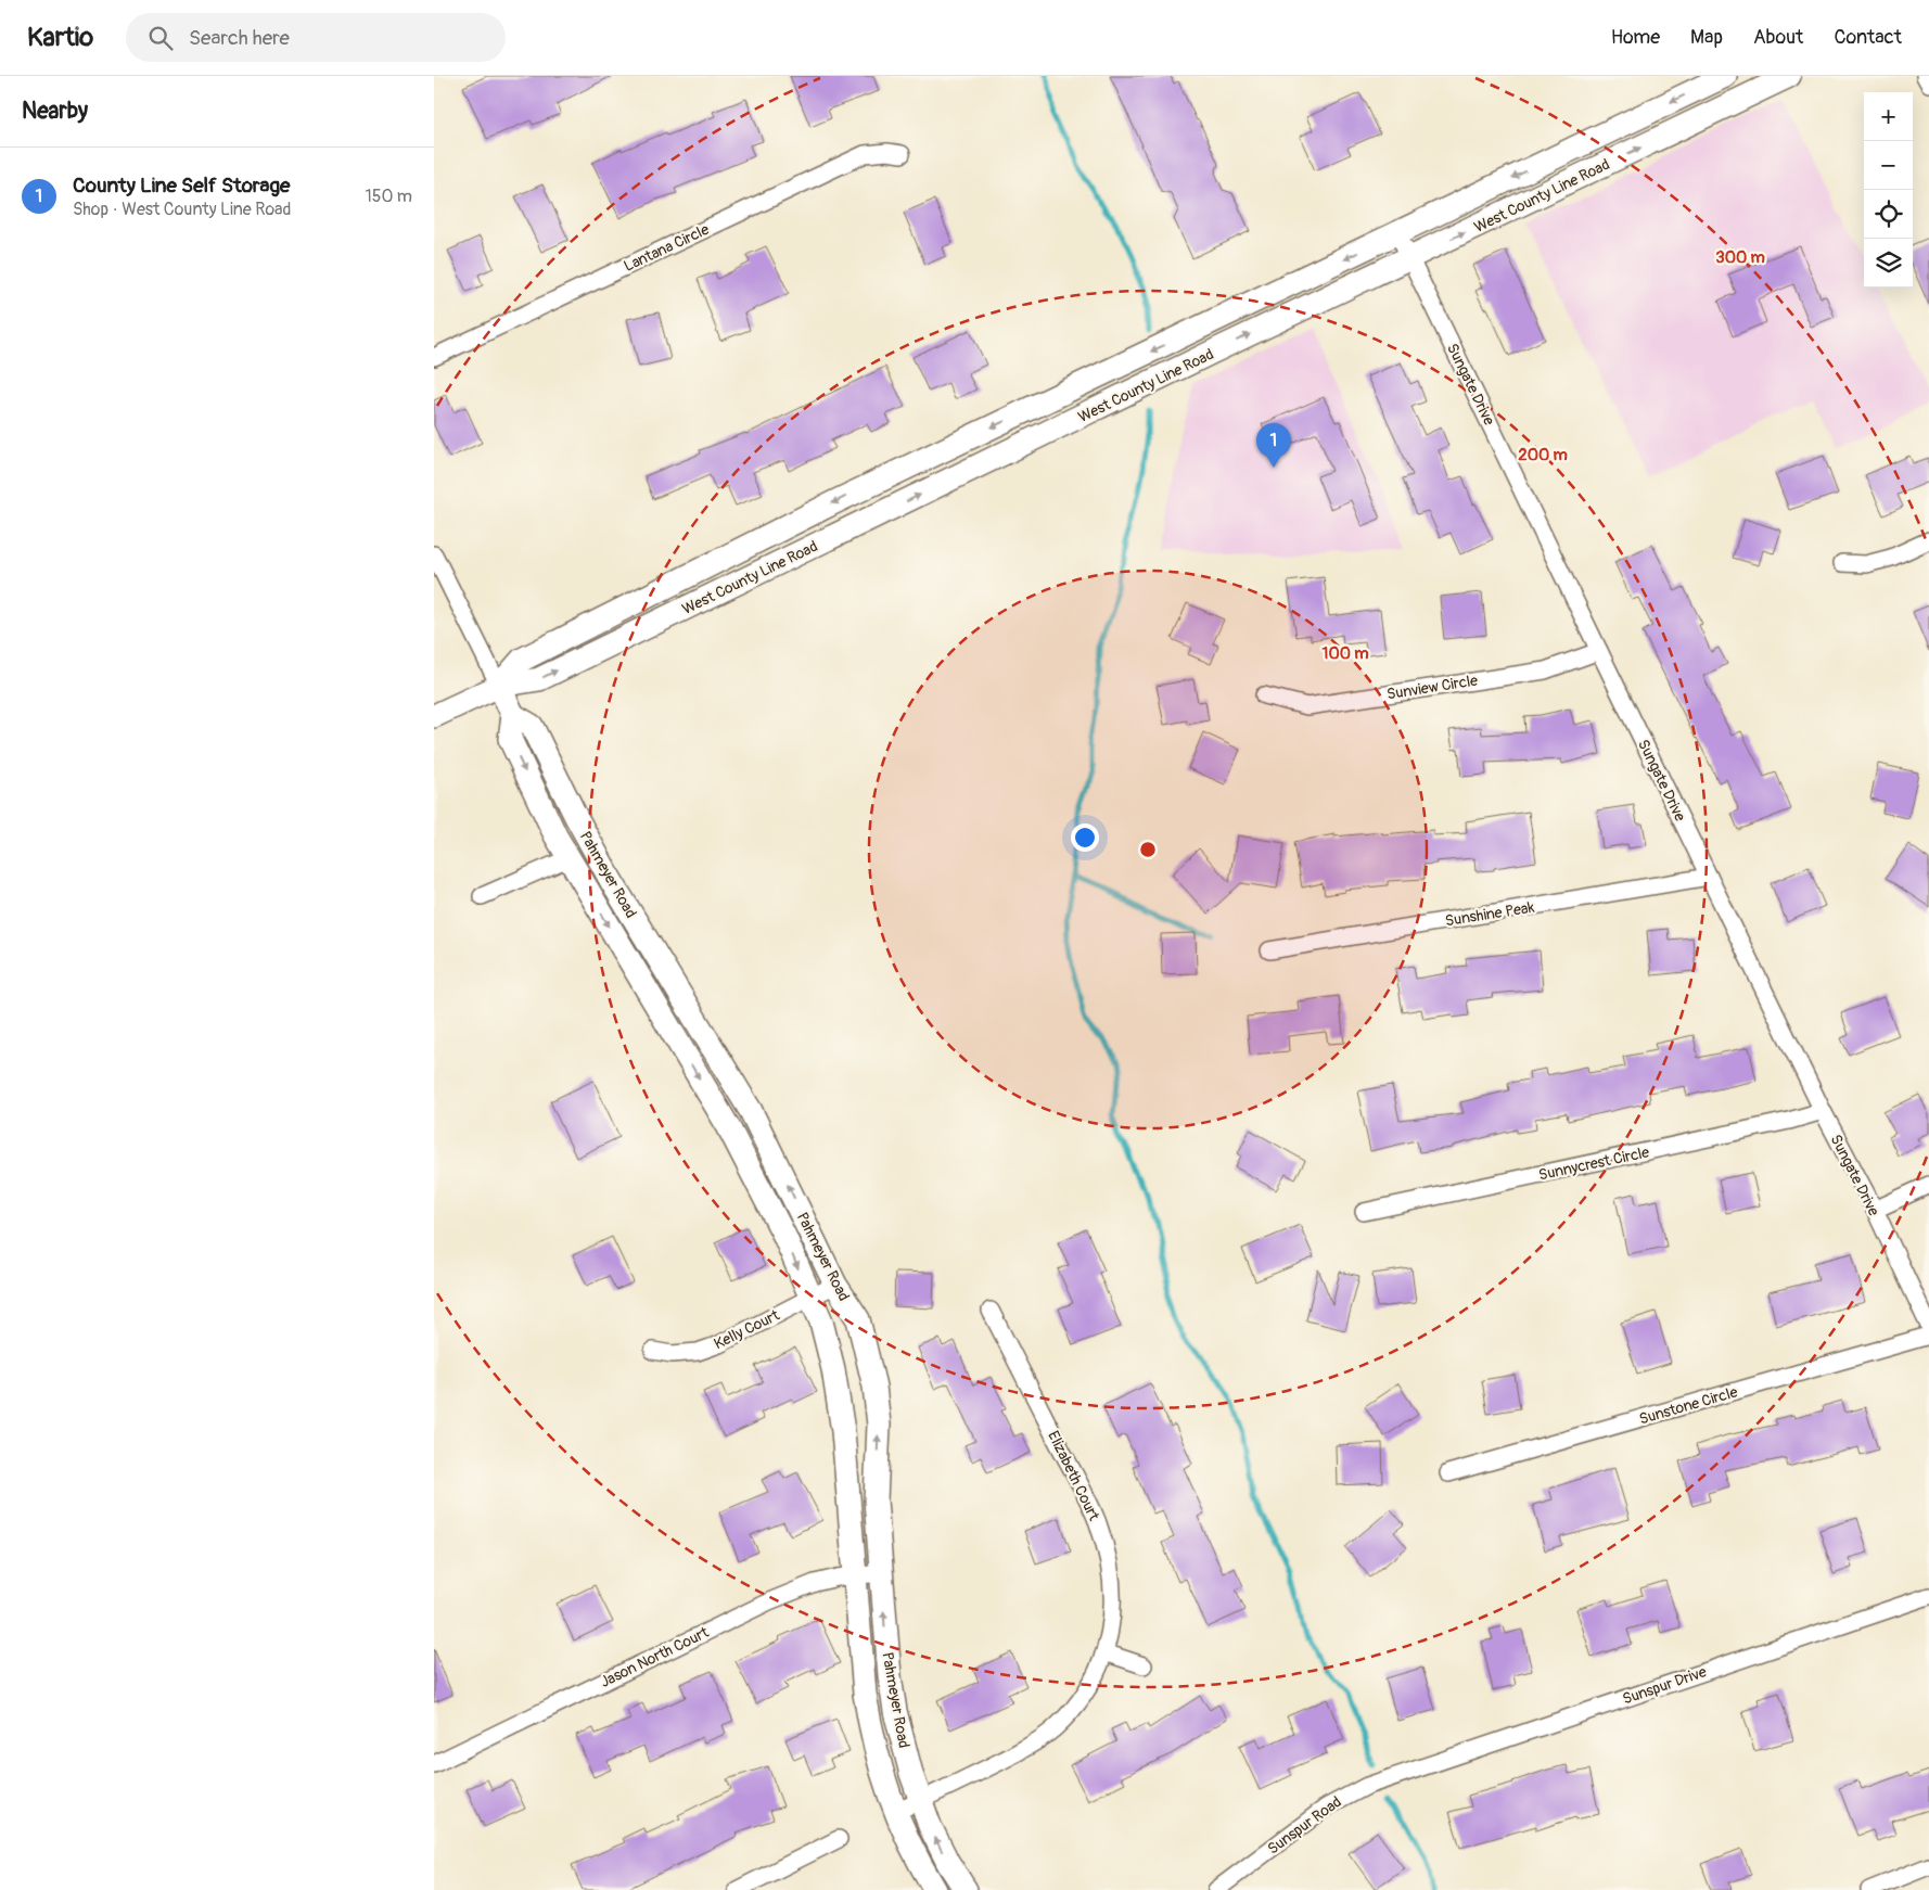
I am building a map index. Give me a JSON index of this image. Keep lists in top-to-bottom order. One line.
{"streets":{"main road":["West County Line Road","Pahmeyer Road"],"street":["Lantana Circle","Sungate Drive","Sunview Circle","Sunshine Peak","Sunnycrest Circle","Kelly Court","Sunstone Circle","Elizabeth Court","Jason North Court","Sunspur Drive","Sunspur Road"]},"crossings":[["West County Line Road","Sungate Drive"],["West County Line Road","Pahmeyer Road"],["Sungate Drive","Sunview Circle"],["Sungate Drive","Sunshine Peak"],["Sungate Drive","Sunnycrest Circle"],["Pahmeyer Road","Kelly Court"],["Pahmeyer Road","Elizabeth Court"],["Pahmeyer Road","Jason North Court"],["Sunspur Drive","Sunspur Road"]],"page":{"header":"Kartio","search":"Search here","nav":["Home","Map","About","Contact"],"heading":"Nearby","map_buttons":["+","−"],"list":[{"mark":"1","name":"County Line Self Storage","note":"Shop · West County Line Road","value":"150 m"}],"pins":"1"},"rings":["300 m","200 m","100 m"]}
